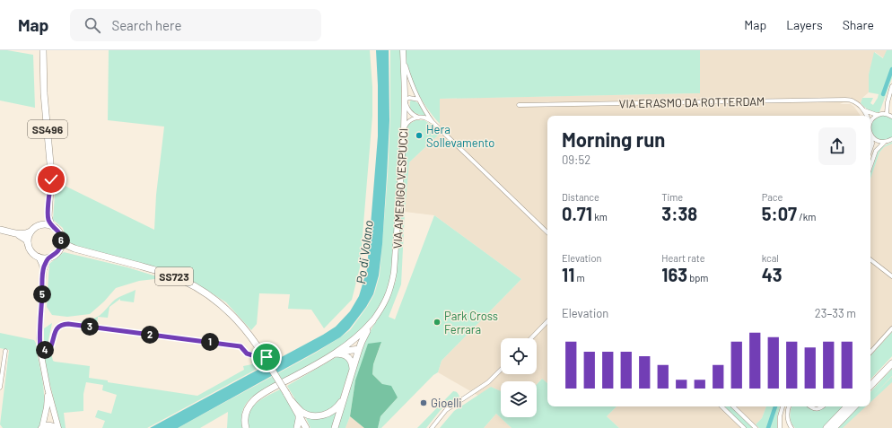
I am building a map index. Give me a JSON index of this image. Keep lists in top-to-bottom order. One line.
{"streets":{"main road":["SS496","VIA AMERIGO VESPUCCI","SS723"],"street":["VIA ERASMO DA ROTTERDAM"]},"crossings":[["SS496","SS723"]],"water":["Po di Volano"],"places":["Hera Sollevamento","Park Cross Ferrara","Gioelli"],"page":{"header":"Map","search":"Search here","nav":["Map","Layers","Share"],"heading":["Morning run","09:52"],"stats":[["Distance","0.71 km"],["Time","3:38"],["Pace","5:07 /km"],["Elevation","11 m"],["Heart rate","163 bpm"],["kcal","43"]],"pins":["6","5","3","2","1","4"],"chart":["Elevation","23–33 m"]}}
